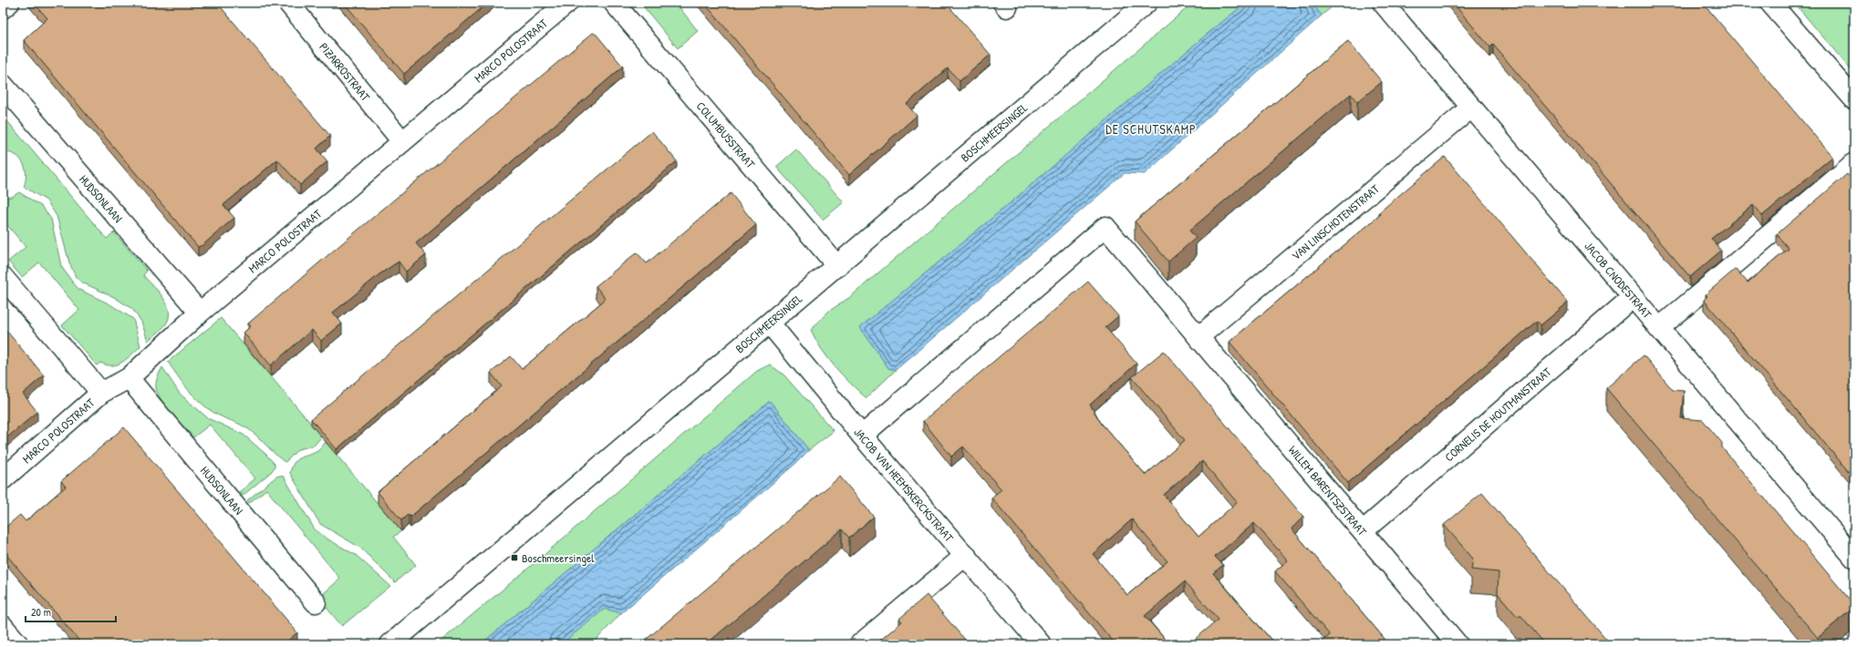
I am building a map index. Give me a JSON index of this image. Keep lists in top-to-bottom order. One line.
{"streets":{"street":["MARCO POLOSTRAAT","PIZARROSTRAAT","BOSCHMEERSINGEL","COLUMBUSSTRAAT","HUDSONLAAN","VAN LINSCHOTENSTRAAT","JACOB CNODESTRAAT","CORNELIS DE HOUTMANSTRAAT","JACOB VAN HEEMSKERCKSTRAAT","WILLEM BARENTSZSTRAAT"]},"crossings":[["MARCO POLOSTRAAT","PIZARROSTRAAT"],["MARCO POLOSTRAAT","HUDSONLAAN"],["BOSCHMEERSINGEL","COLUMBUSSTRAAT"],["BOSCHMEERSINGEL","JACOB VAN HEEMSKERCKSTRAAT"],["VAN LINSCHOTENSTRAAT","JACOB CNODESTRAAT"],["VAN LINSCHOTENSTRAAT","WILLEM BARENTSZSTRAAT"],["JACOB CNODESTRAAT","CORNELIS DE HOUTMANSTRAAT"],["CORNELIS DE HOUTMANSTRAAT","WILLEM BARENTSZSTRAAT"]],"districts":["DE SCHUTSKAMP"],"places":{"transit":["Boschmeersingel"]},"scale_bar":"20 m"}
